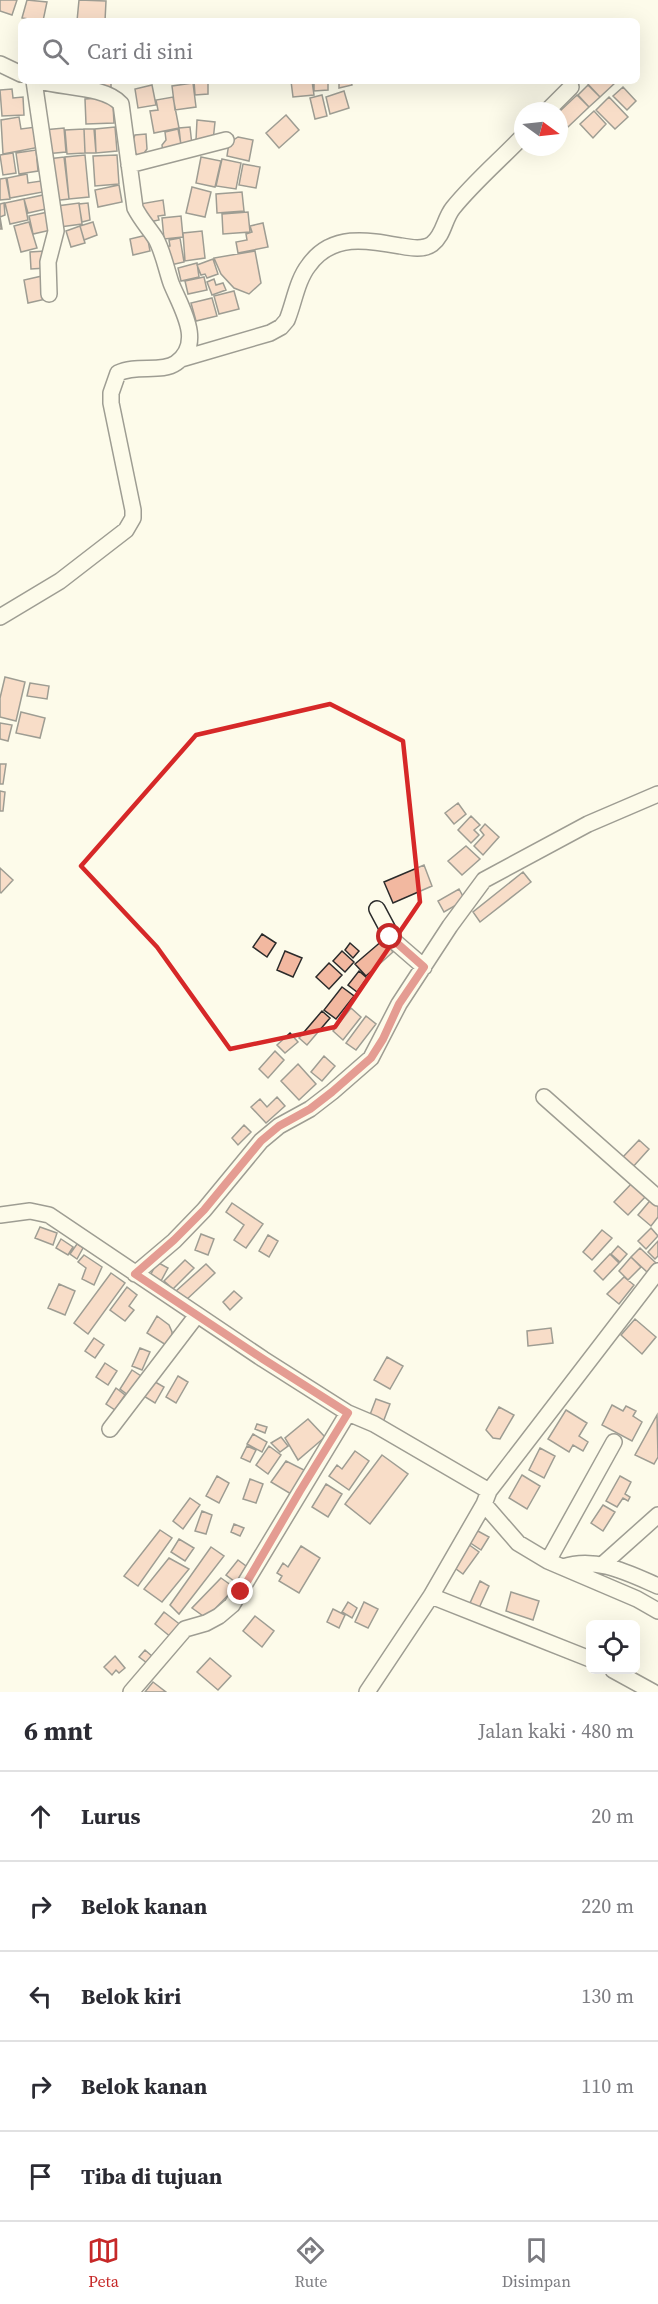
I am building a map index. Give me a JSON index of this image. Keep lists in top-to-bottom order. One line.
{"north":"right","page":{"search":"Cari di sini","heading":["6 mnt","Jalan kaki · 480 m"],"list":[["Lurus","20 m"],["Belok kanan","220 m"],["Belok kiri","130 m"],["Belok kanan","110 m"],"Tiba di tujuan"],"nav":["Peta","Rute","Disimpan"]}}
